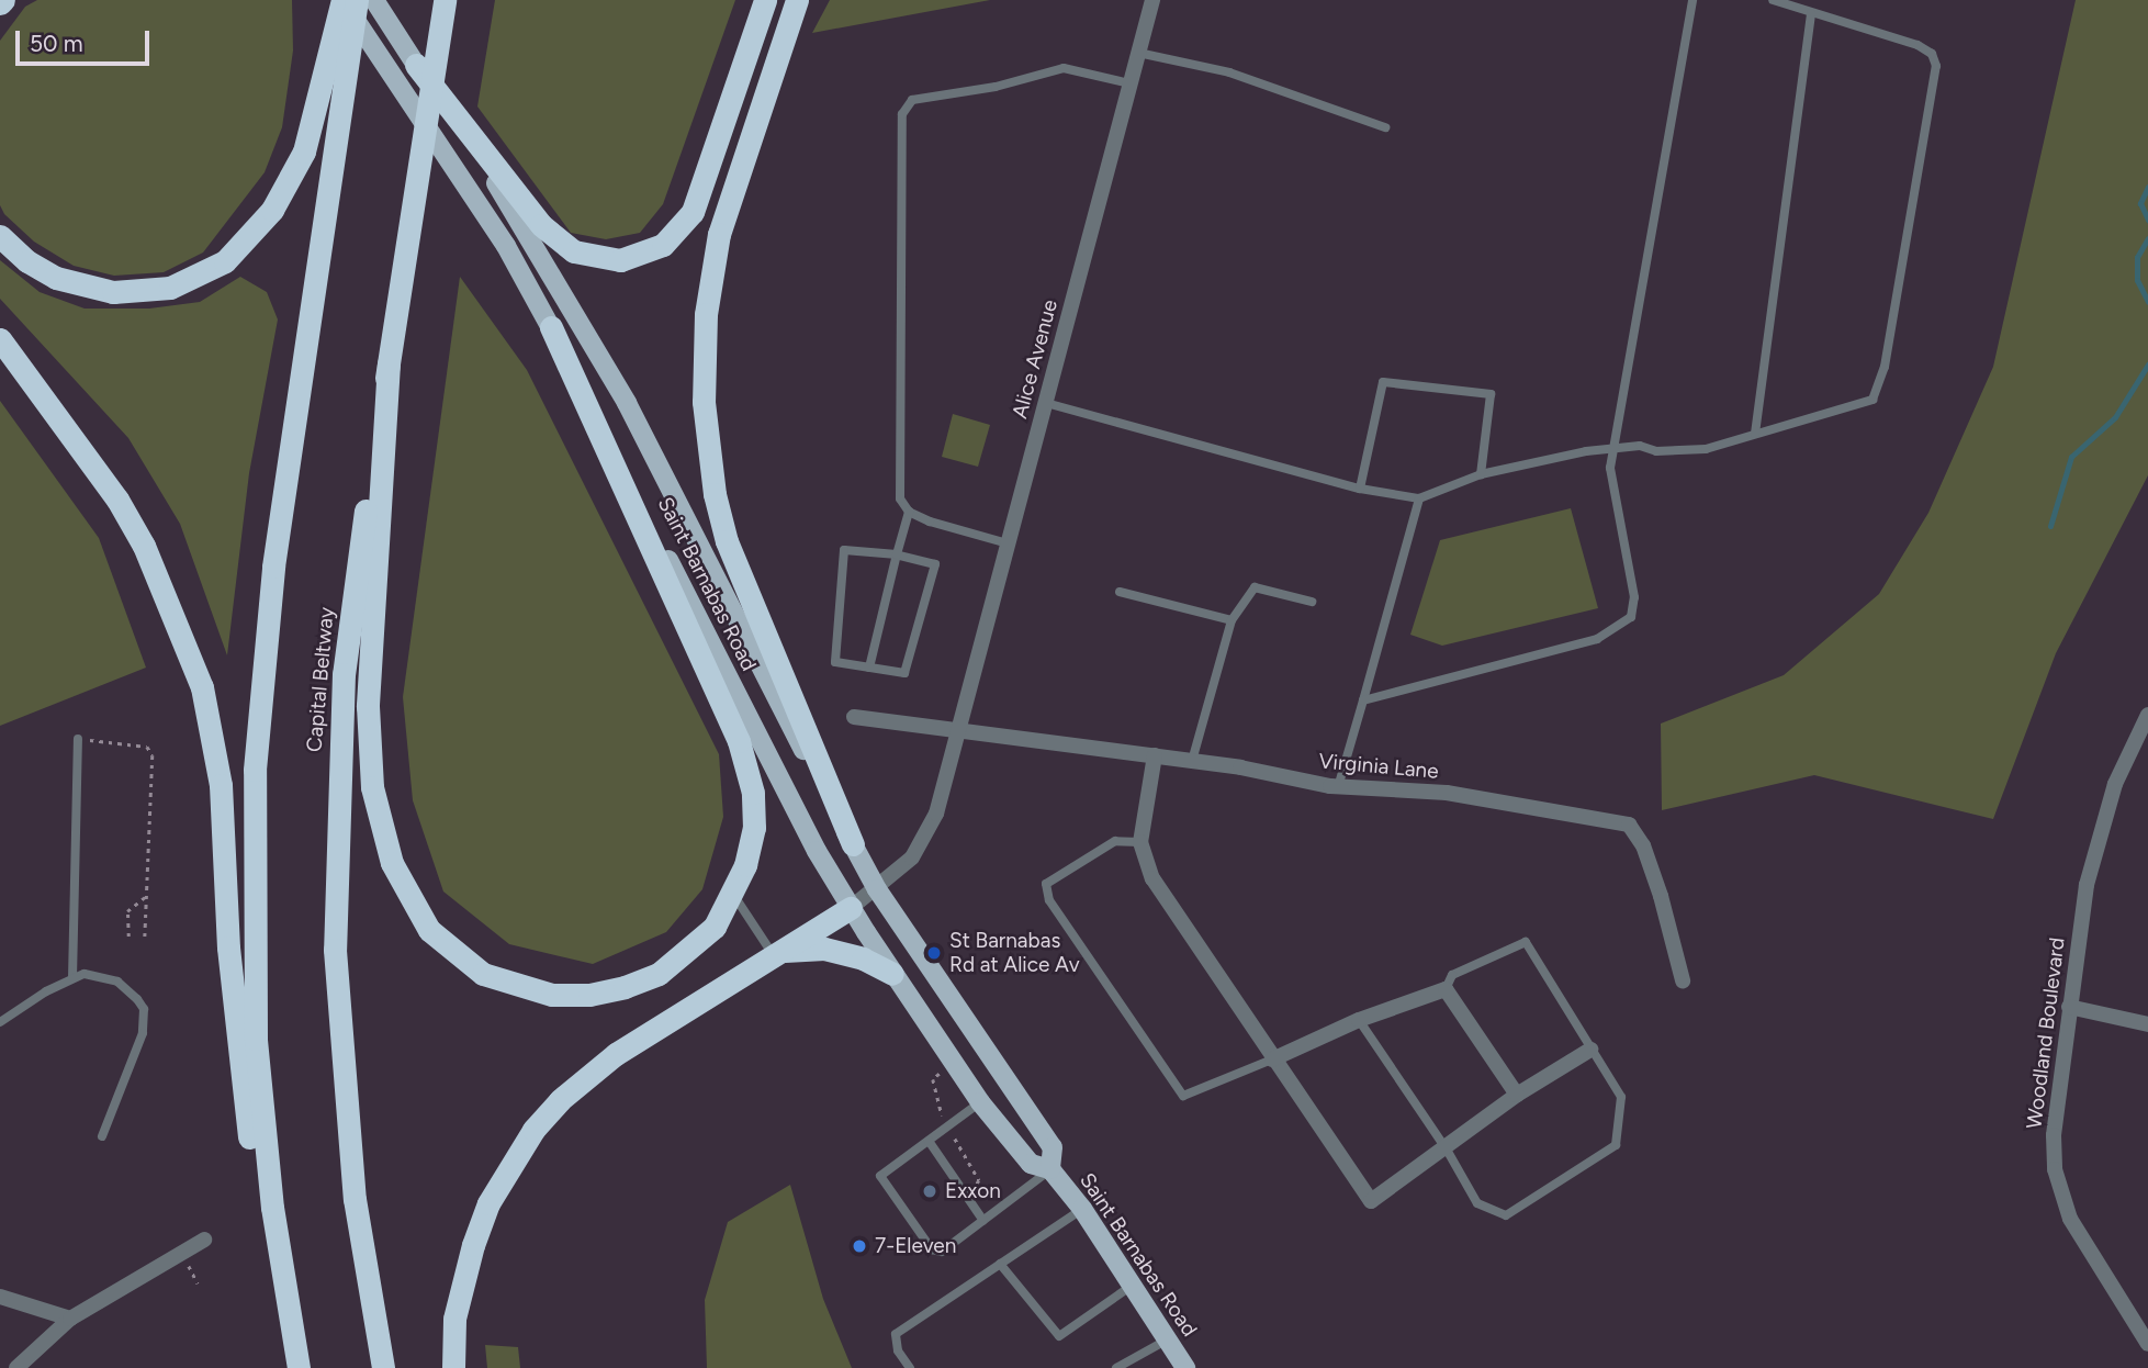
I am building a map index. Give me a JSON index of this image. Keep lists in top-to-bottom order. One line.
{"streets":{"highway":["Capital Beltway"],"main road":["Saint Barnabas Road"],"street":["Alice Avenue","Virginia Lane","Woodland Boulevard"]},"crossings":[["Alice Avenue","Virginia Lane"]],"places":["St Barnabas Rd at Alice Av","Exxon","7-Eleven"],"scale_bar":"50 m"}
